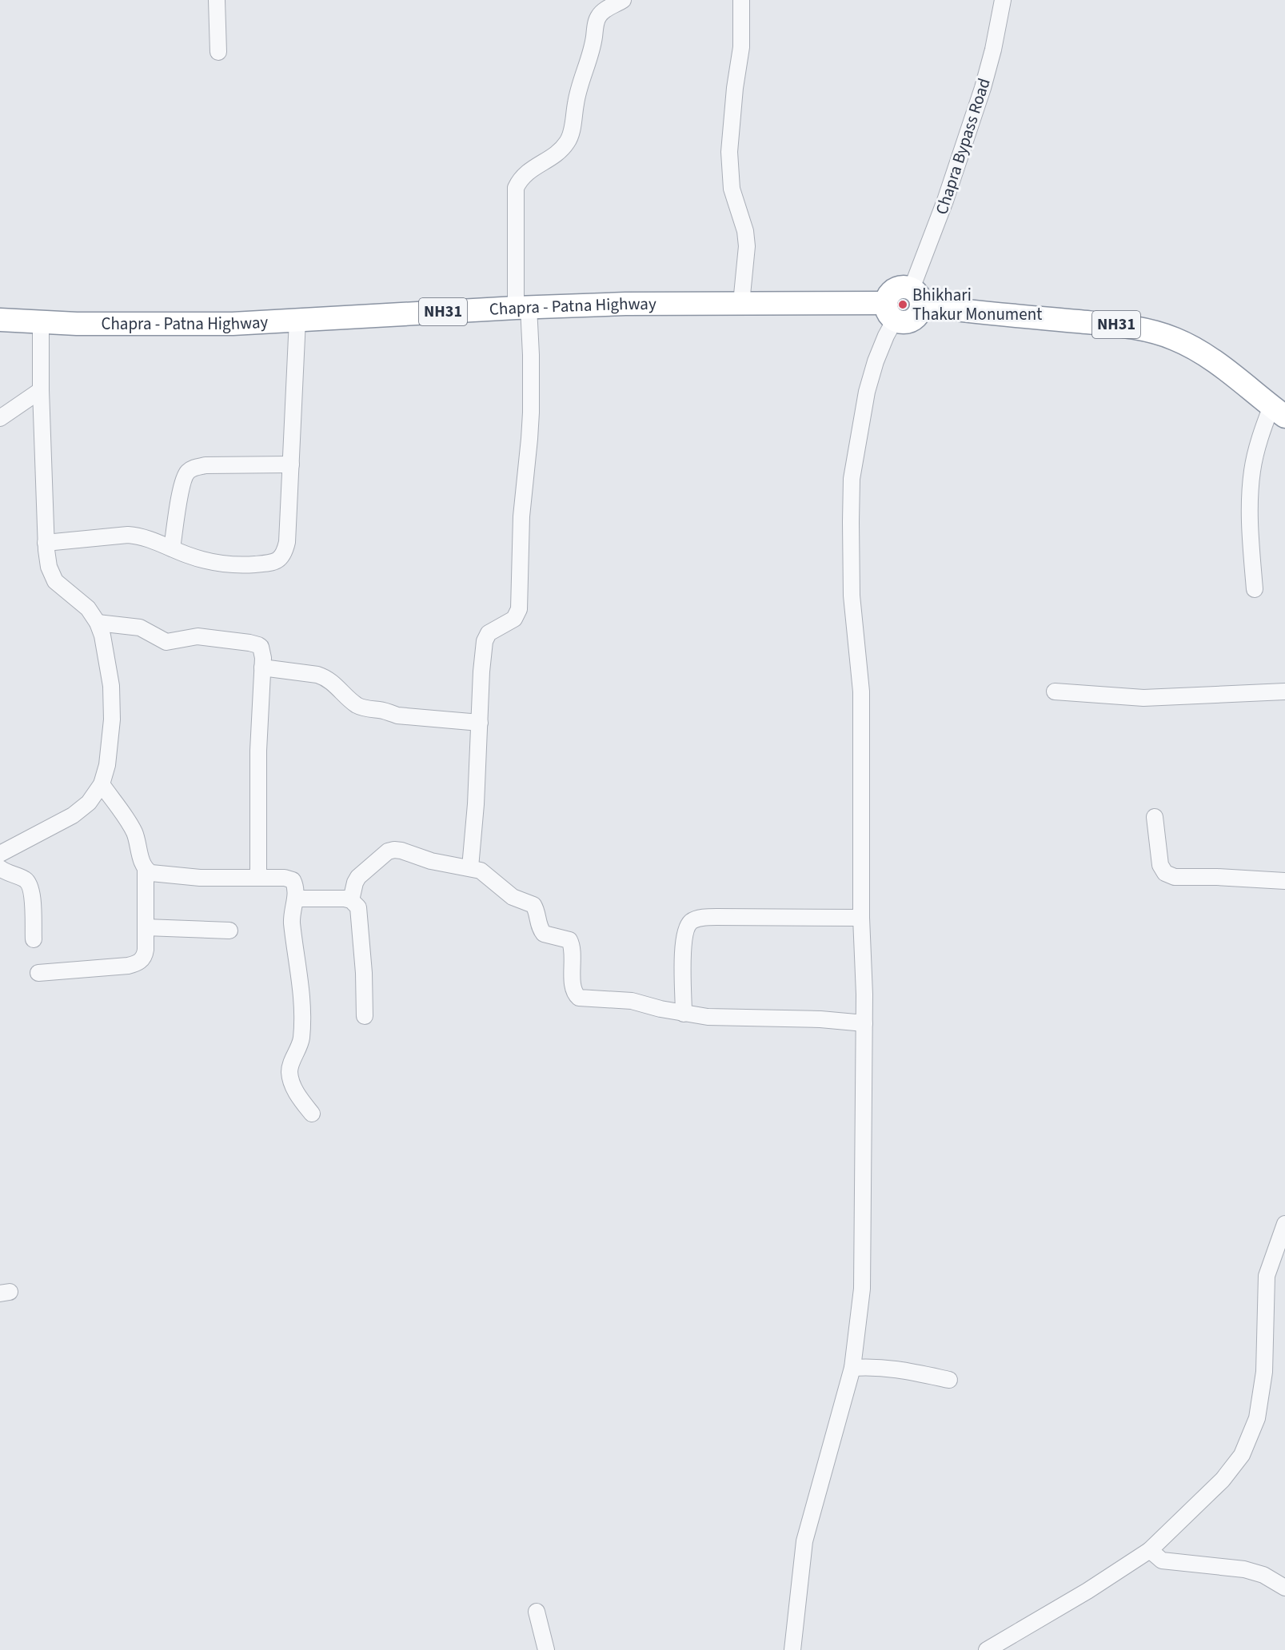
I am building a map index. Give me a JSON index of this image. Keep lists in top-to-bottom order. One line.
{"streets":{"highway":["Chapra - Patna Highway","NH31"],"street":["Chapra Bypass Road"]},"crossings":[["Chapra Bypass Road","NH31"],["Chapra - Patna Highway","NH31"]],"places":["Bhikhari Thakur Monument"]}
